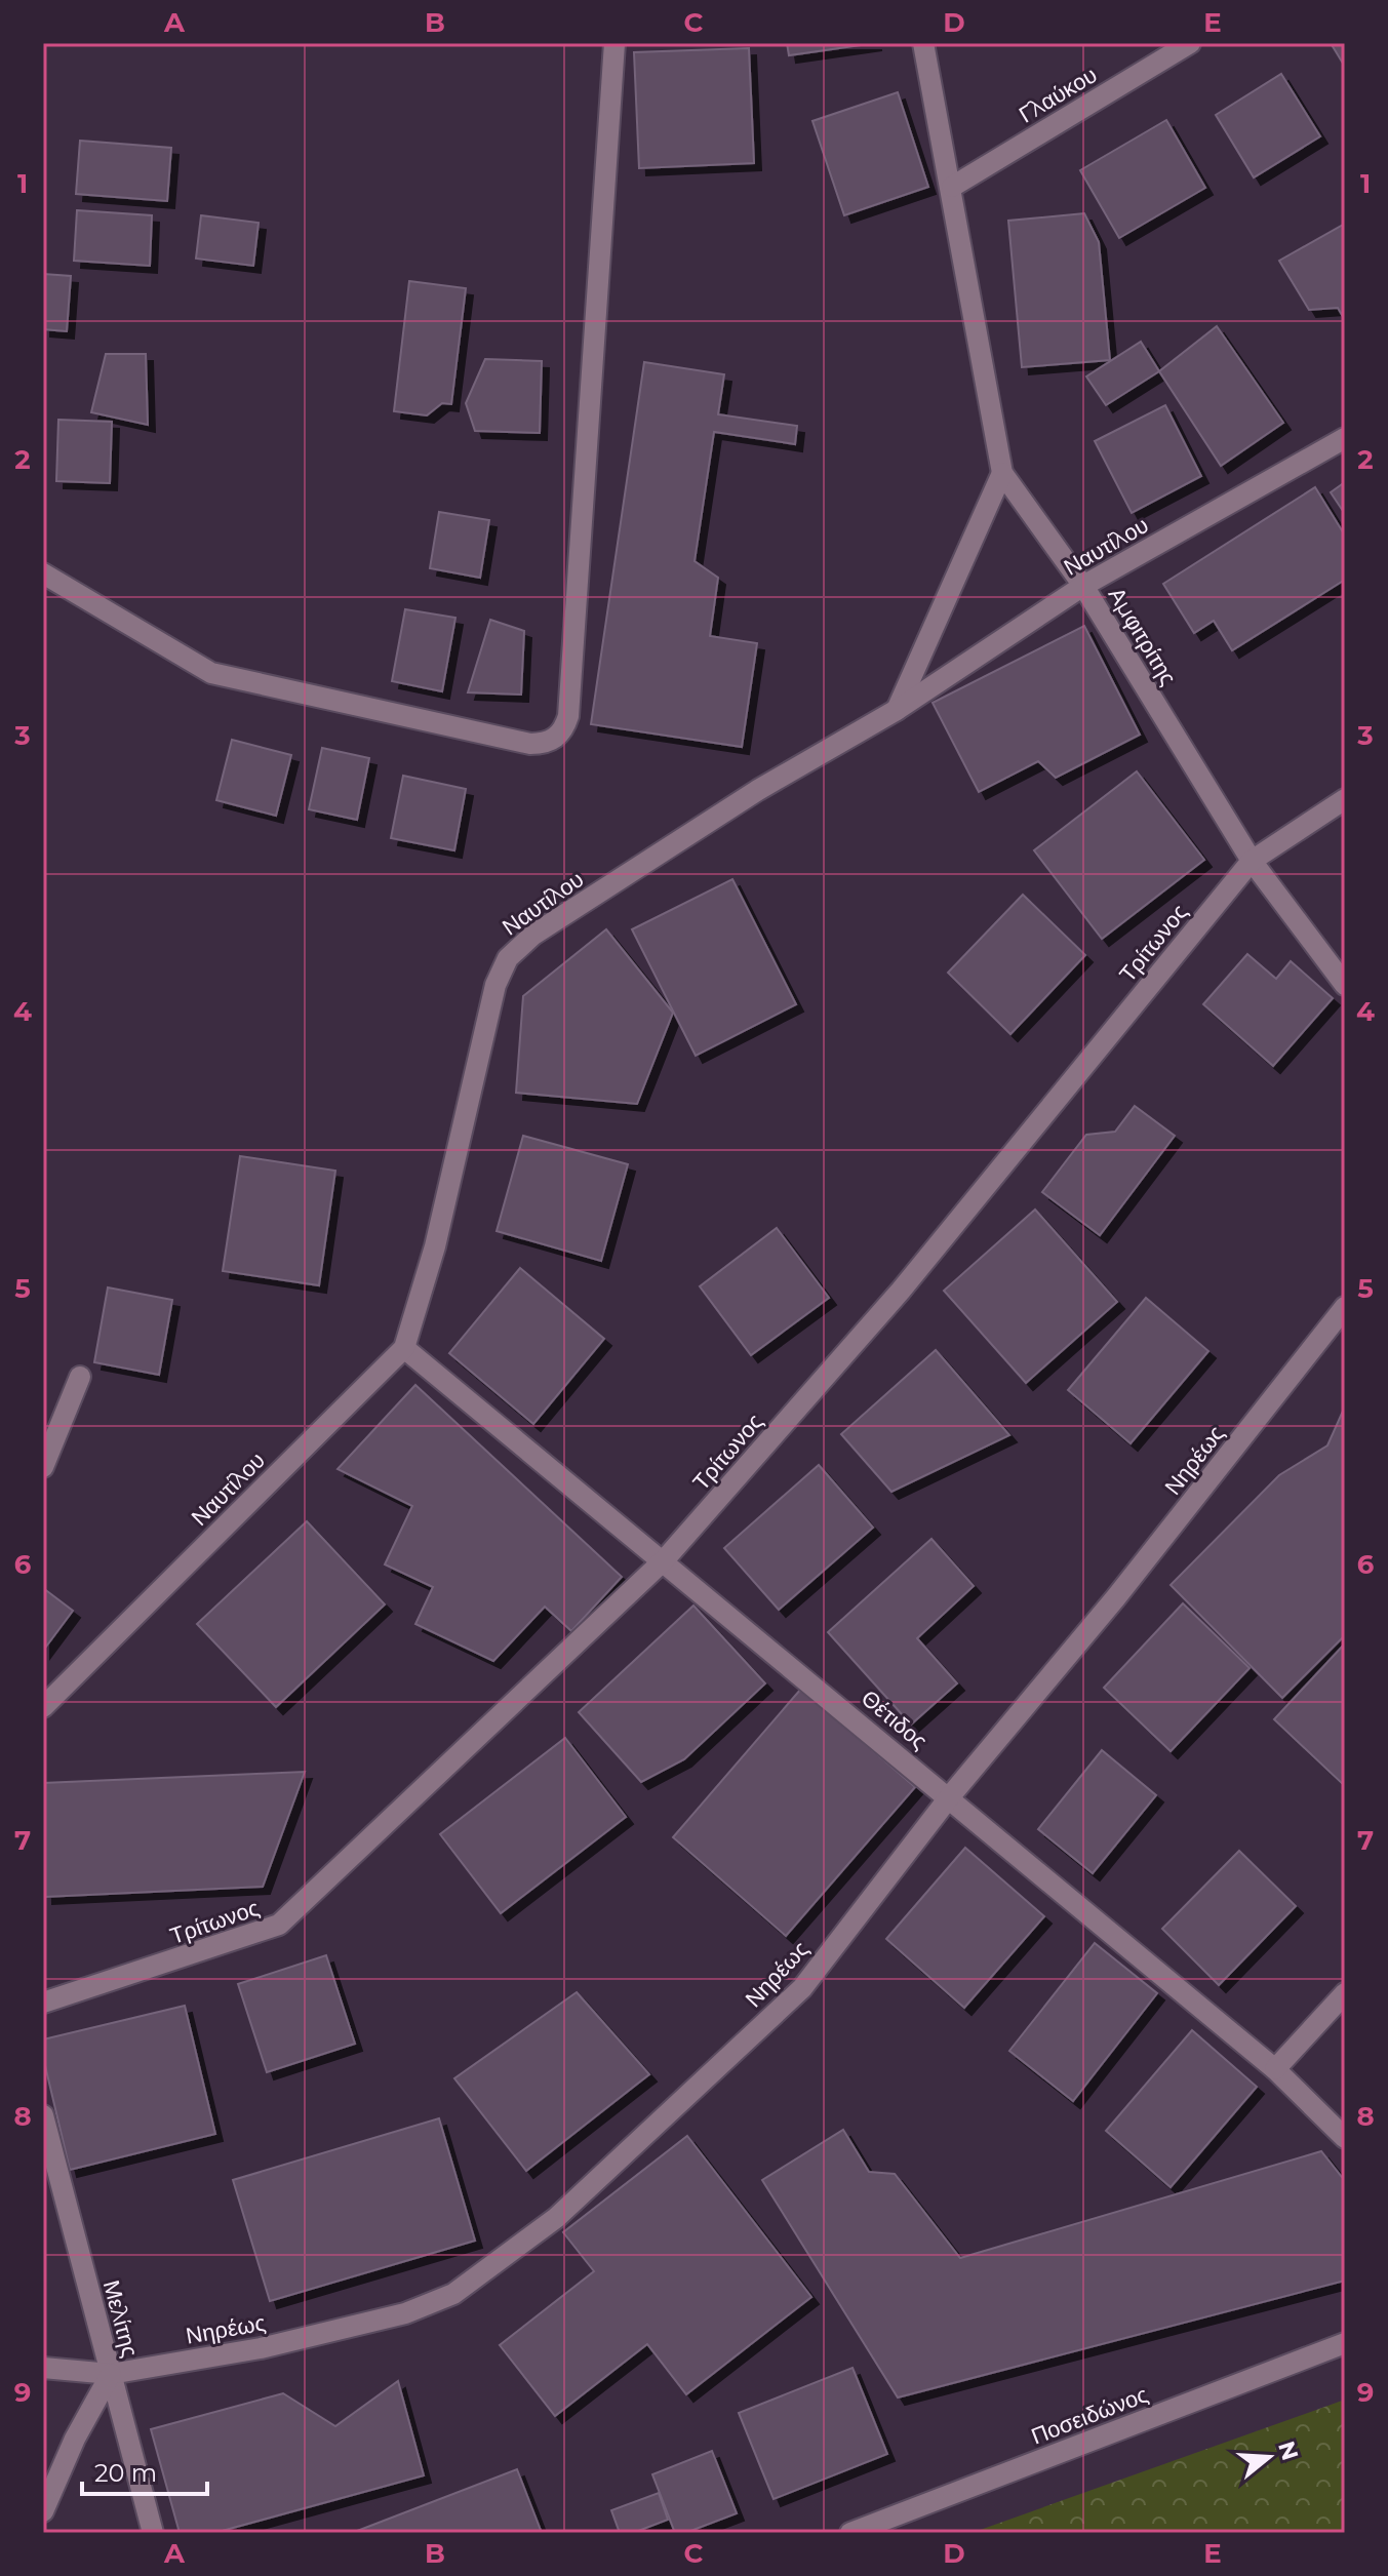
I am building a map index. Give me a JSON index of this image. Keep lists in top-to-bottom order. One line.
{"streets":{"street":["Γλαύκου","Ναυτίλου","Αμφιτρίτης","Τρίτωνος","Νηρέως","Θέτιδος","Μελίτης","Ποσειδώνος"]},"crossings":[["Γλαύκου","Αμφιτρίτης"],["Ναυτίλου","Αμφιτρίτης"],["Ναυτίλου","Θέτιδος"],["Αμφιτρίτης","Τρίτωνος"],["Τρίτωνος","Θέτιδος"],["Νηρέως","Θέτιδος"],["Νηρέως","Μελίτης"]],"scale_bar":"20 m","north":"right","grid":{"columns":["A","B","C","D","E"],"rows":["1","2","3","4","5","6","7","8","9"]}}
